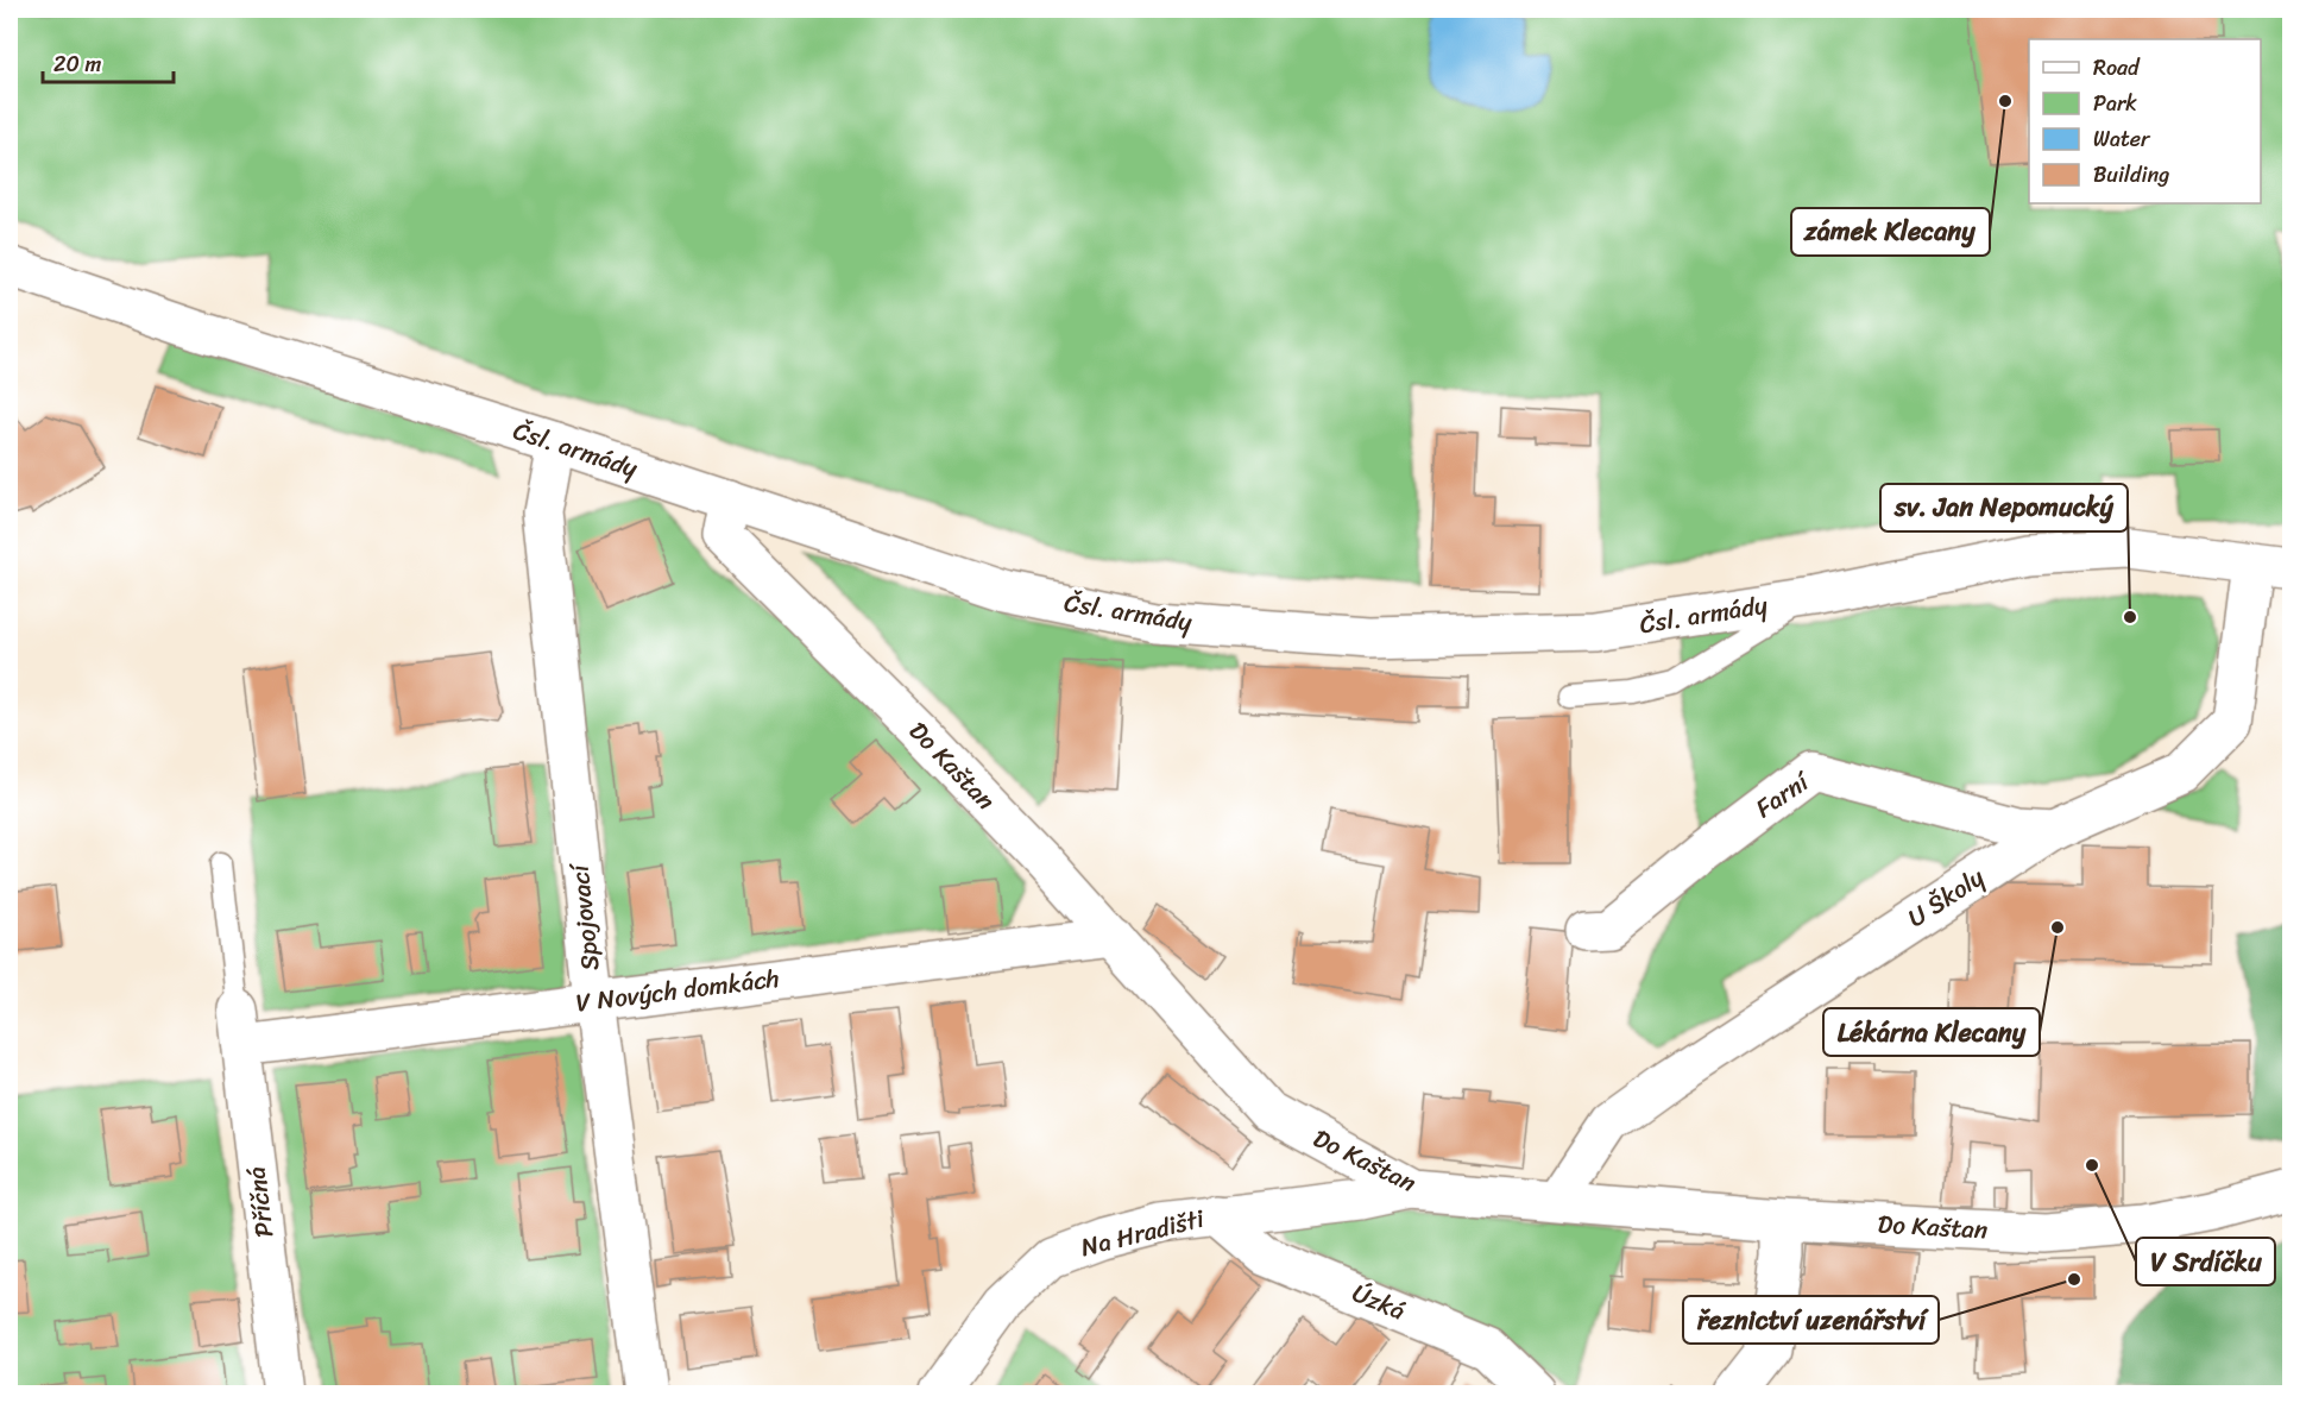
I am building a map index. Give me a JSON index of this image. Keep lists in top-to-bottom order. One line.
{"streets":{"street":["Čsl. armády","Do Kaštan","Farní","U Školy","Spojovací","V Nových domkách","Příčná","Na Hradišti","Úzká"]},"crossings":[["Čsl. armády","Do Kaštan"],["Čsl. armády","U Školy"],["Čsl. armády","Spojovací"],["Do Kaštan","U Školy"],["Do Kaštan","V Nových domkách"],["Do Kaštan","Na Hradišti"],["Farní","U Školy"],["Spojovací","V Nových domkách"],["V Nových domkách","Příčná"],["Na Hradišti","Úzká"]],"places":["zámek Klecany","sv. Jan Nepomucký","Lékárna Klecany","V Srdíčku","řeznictví uzenářství"],"legend":["Road","Park","Water","Building"],"scale_bar":"20 m"}
